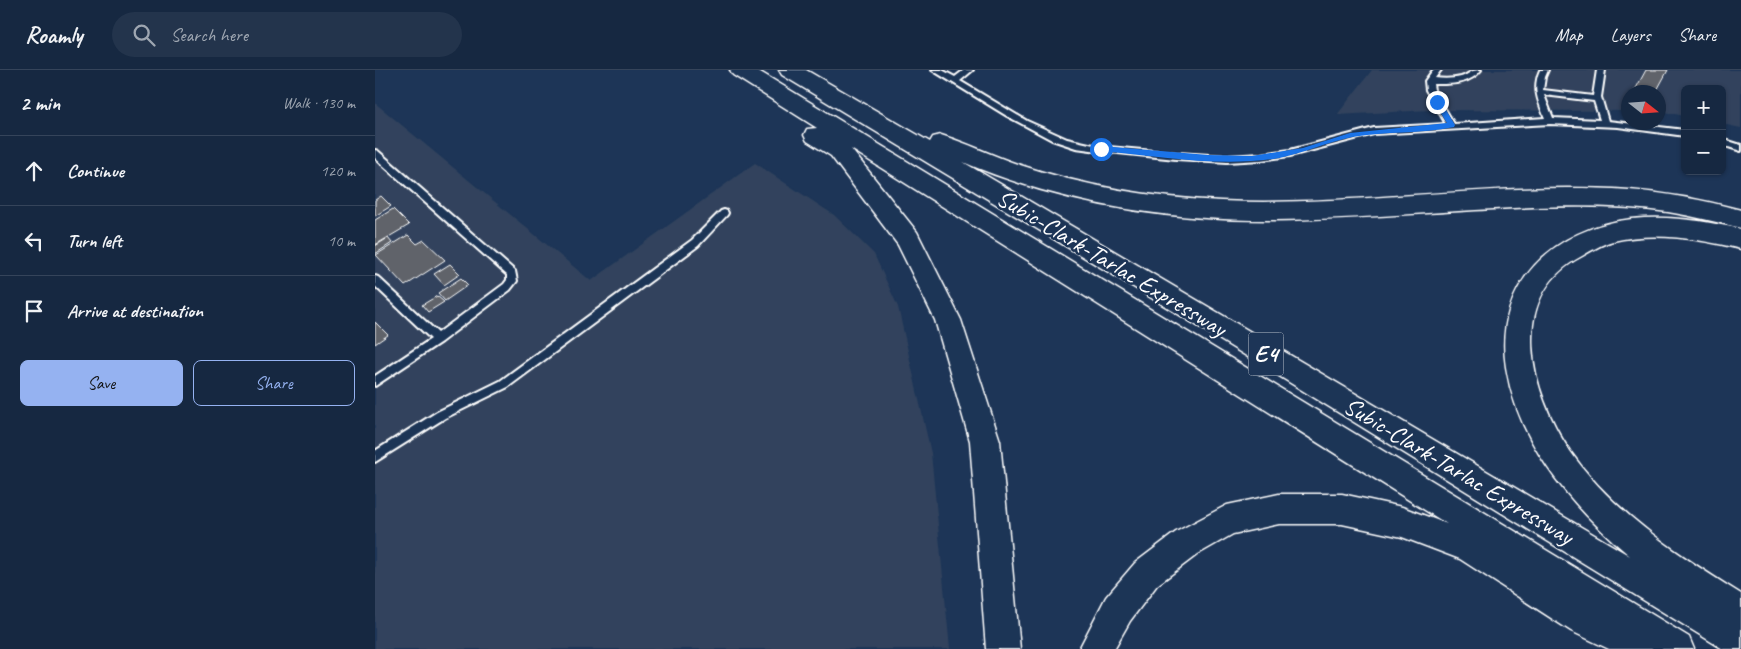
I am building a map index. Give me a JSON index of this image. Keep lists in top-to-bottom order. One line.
{"streets":{"highway":["Subic-Clark-Tarlac Expressway","E4"]},"north":"right","page":{"header":"Roamly","search":"Search here","nav":["Map","Layers","Share"],"heading":["2 min","Walk · 130 m"],"map_buttons":["+","−"],"list":[["Continue","120 m"],["Turn left","10 m"],"Arrive at destination"],"buttons":["Save","Share"]}}
